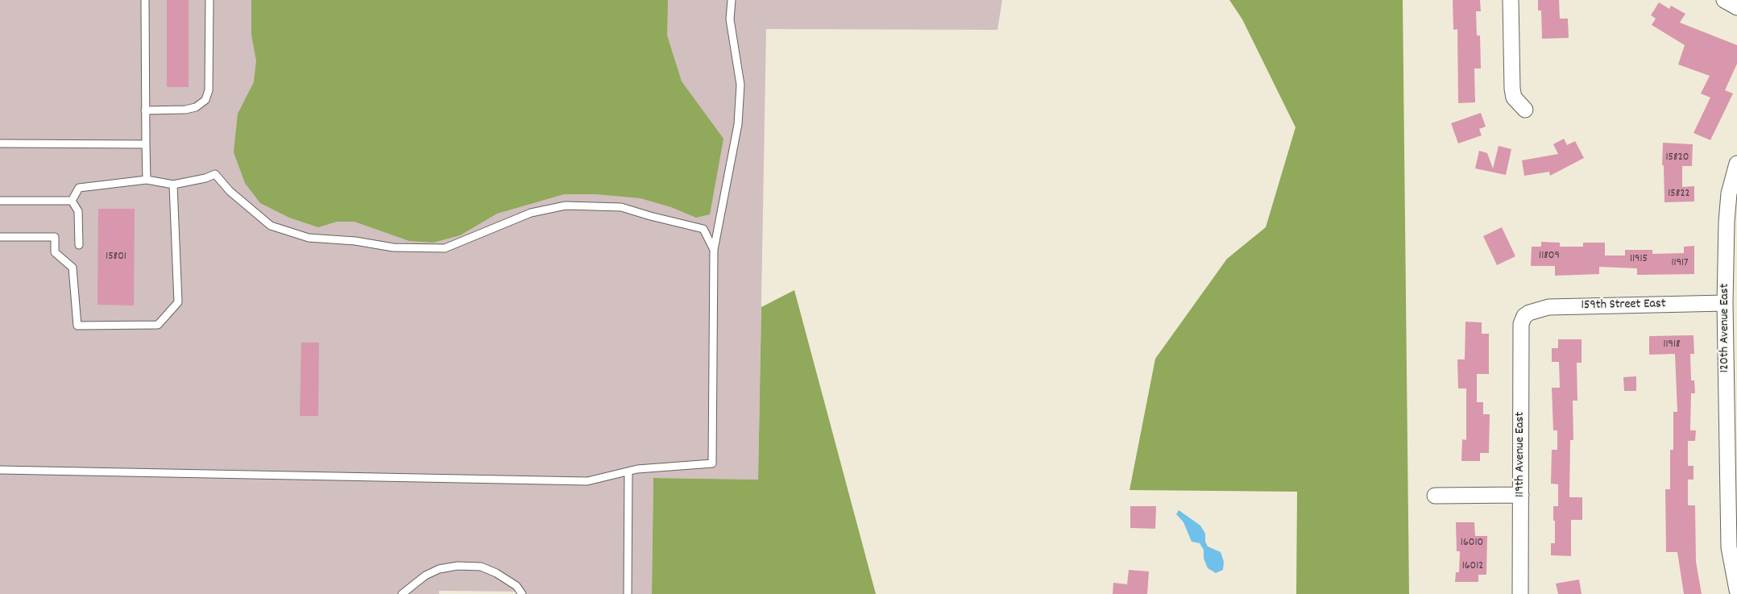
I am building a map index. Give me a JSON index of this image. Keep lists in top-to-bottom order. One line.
{"streets":{"street":["159th Street East","120th Avenue East","119th Avenue East"]},"crossings":[["159th Street East","120th Avenue East"],["159th Street East","119th Avenue East"]],"house_numbers":["15820","15822","11809","15801","11915","11917","11918","16010","16012"]}
